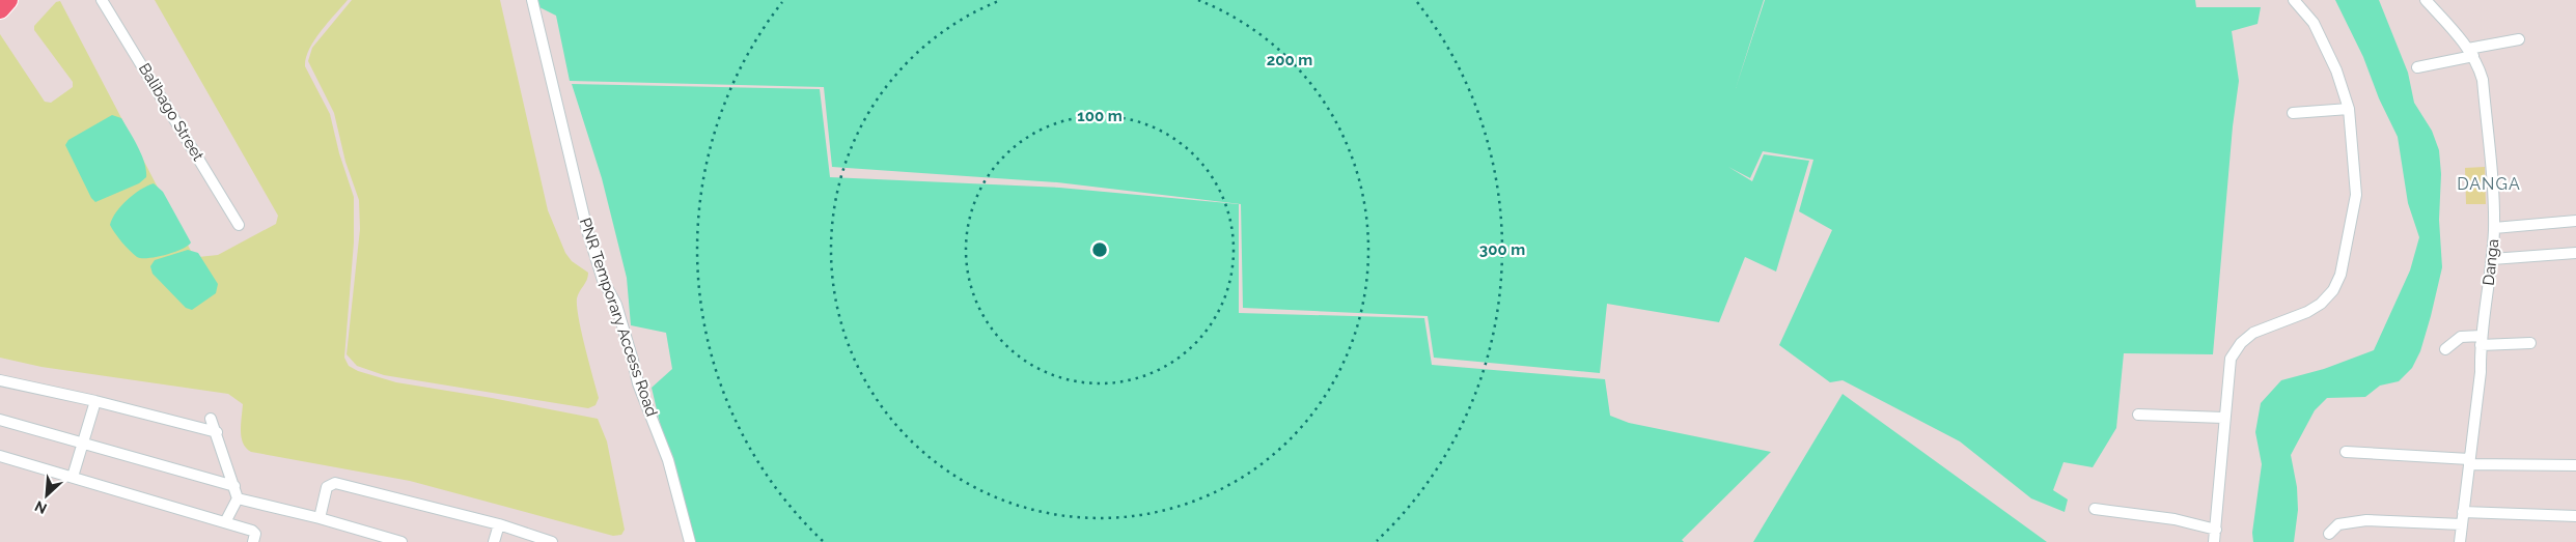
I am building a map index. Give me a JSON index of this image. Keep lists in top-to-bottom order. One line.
{"streets":{"street":["Balibago Street","Danga","PNR Temporary Access Road"]},"districts":["DANGA"],"north":"bottom left","rings":["200 m","100 m","300 m"]}
